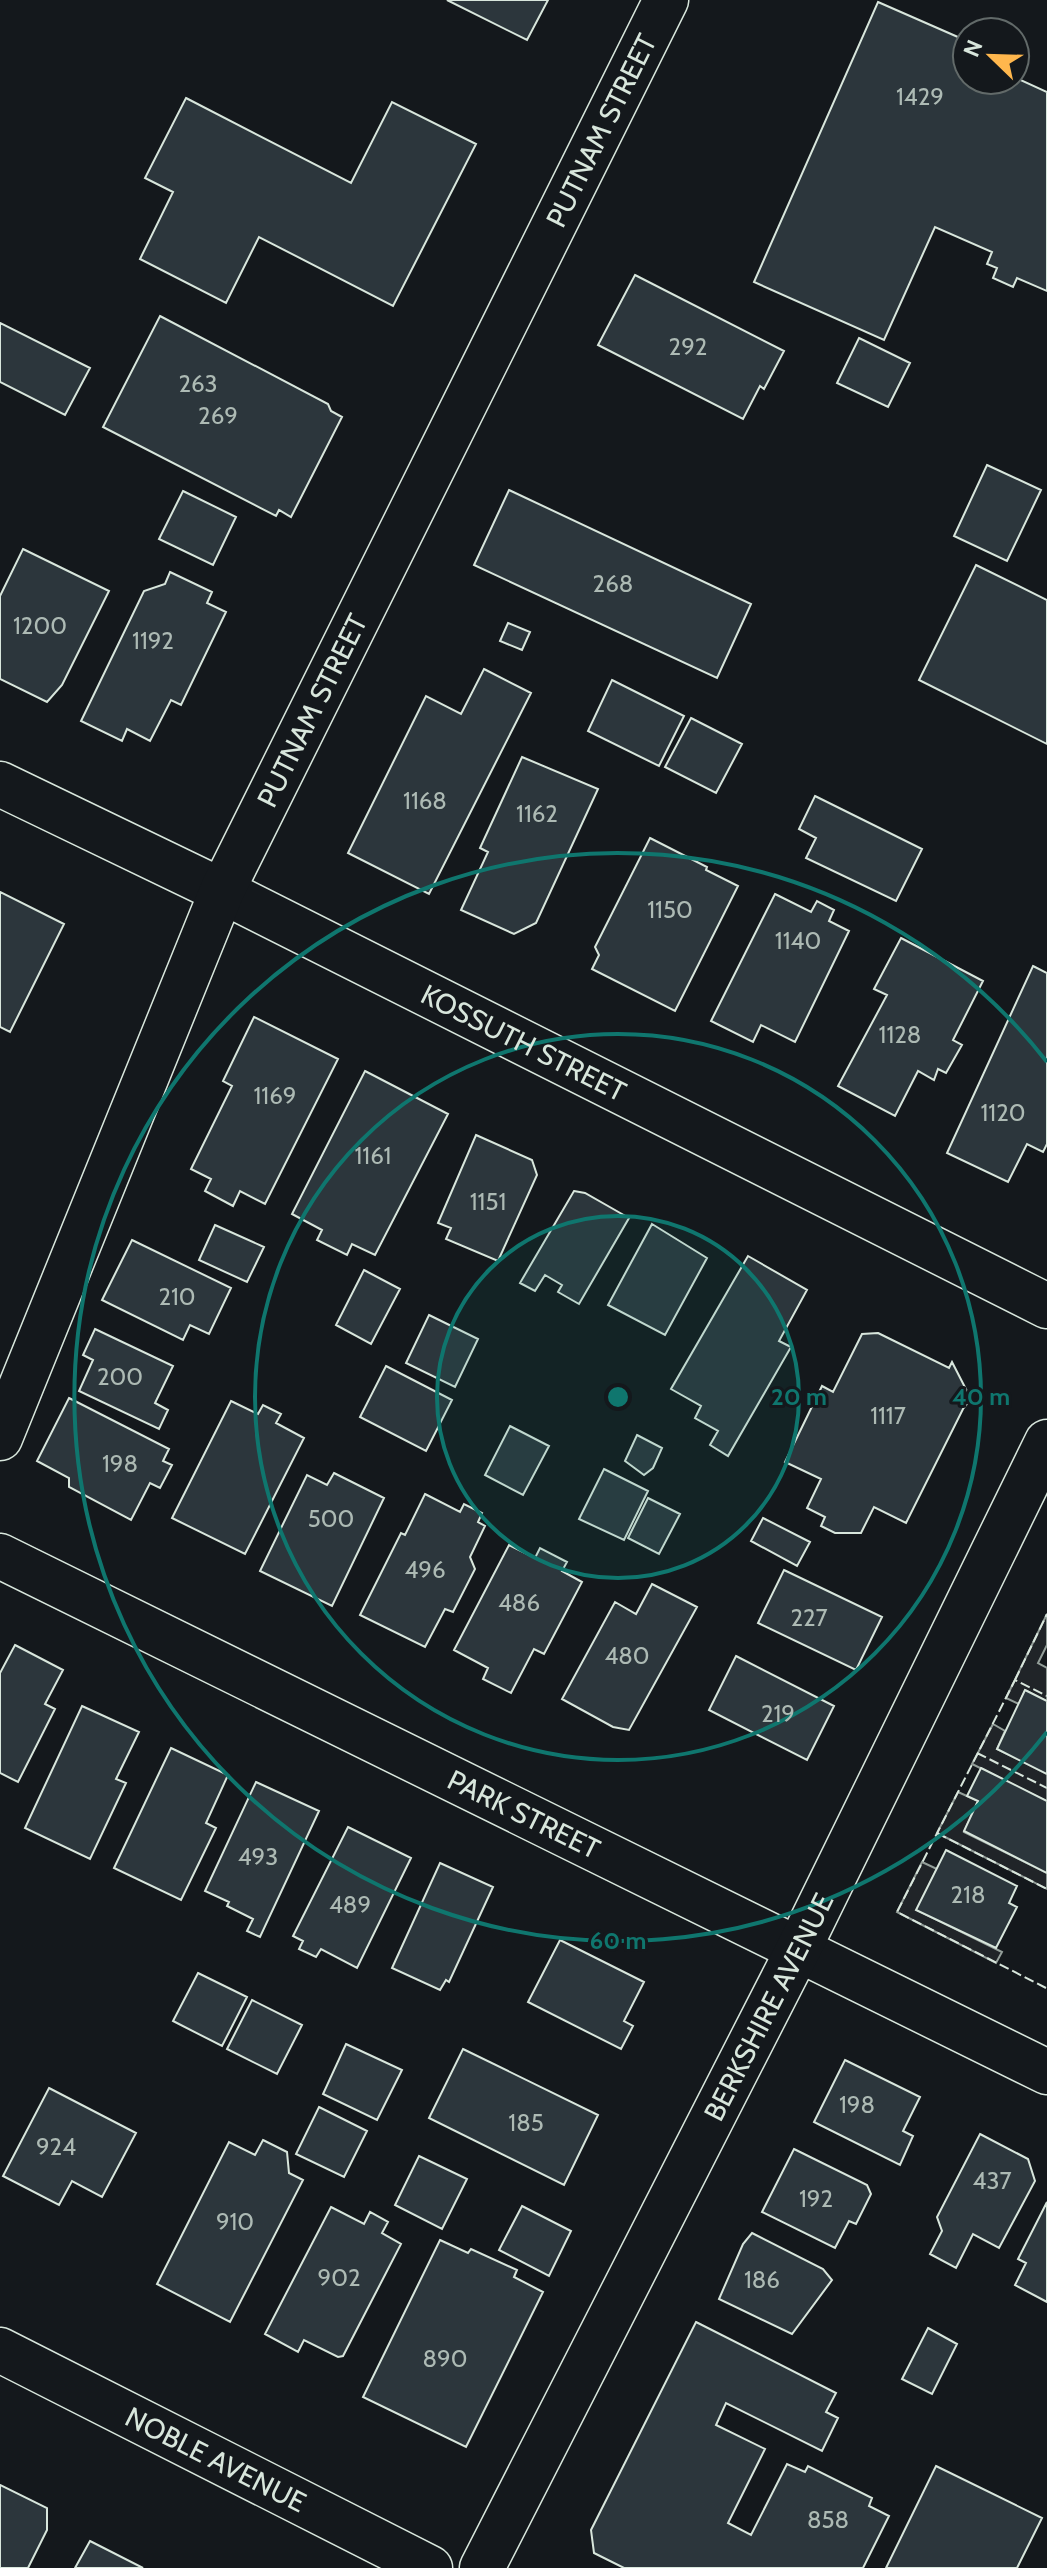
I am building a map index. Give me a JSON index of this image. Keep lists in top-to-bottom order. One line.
{"streets":{"street":["PUTNAM STREET","KOSSUTH STREET","PARK STREET","BERKSHIRE AVENUE","NOBLE AVENUE"]},"crossings":[["PUTNAM STREET","KOSSUTH STREET"],["PARK STREET","BERKSHIRE AVENUE"]],"house_numbers":["1429","292","263","269","268","1200","1192","1168","1162","1150","1140","1128","1169","1120","1161","1151","210","200","1117","198","500","496","486","227","480","219","493","218","489","198","185","924","437","192","910","902","186","890","858"],"north":"top left","rings":["20 m","40 m","60 m"]}
